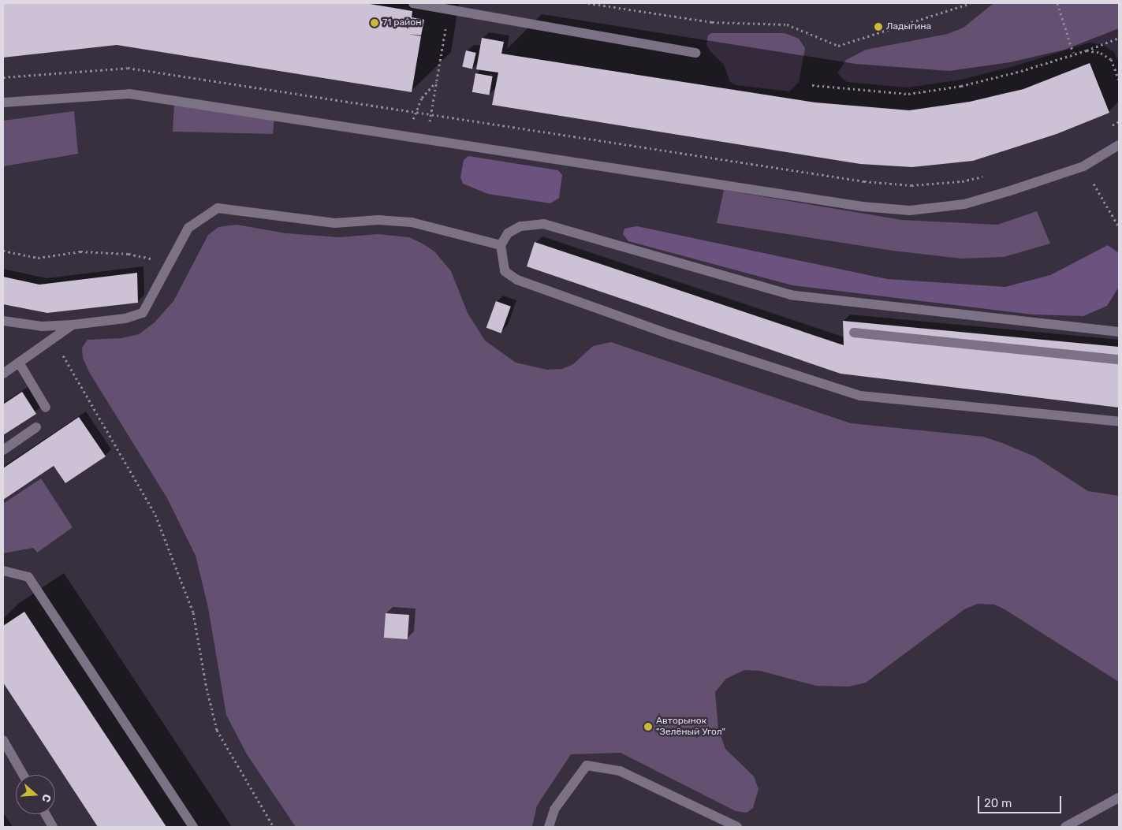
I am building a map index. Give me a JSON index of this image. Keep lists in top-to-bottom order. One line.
{"places":["71 район","Ладыгина","Авторынок \"Зелёный Угол\""],"scale_bar":"20 m","north":"right"}
